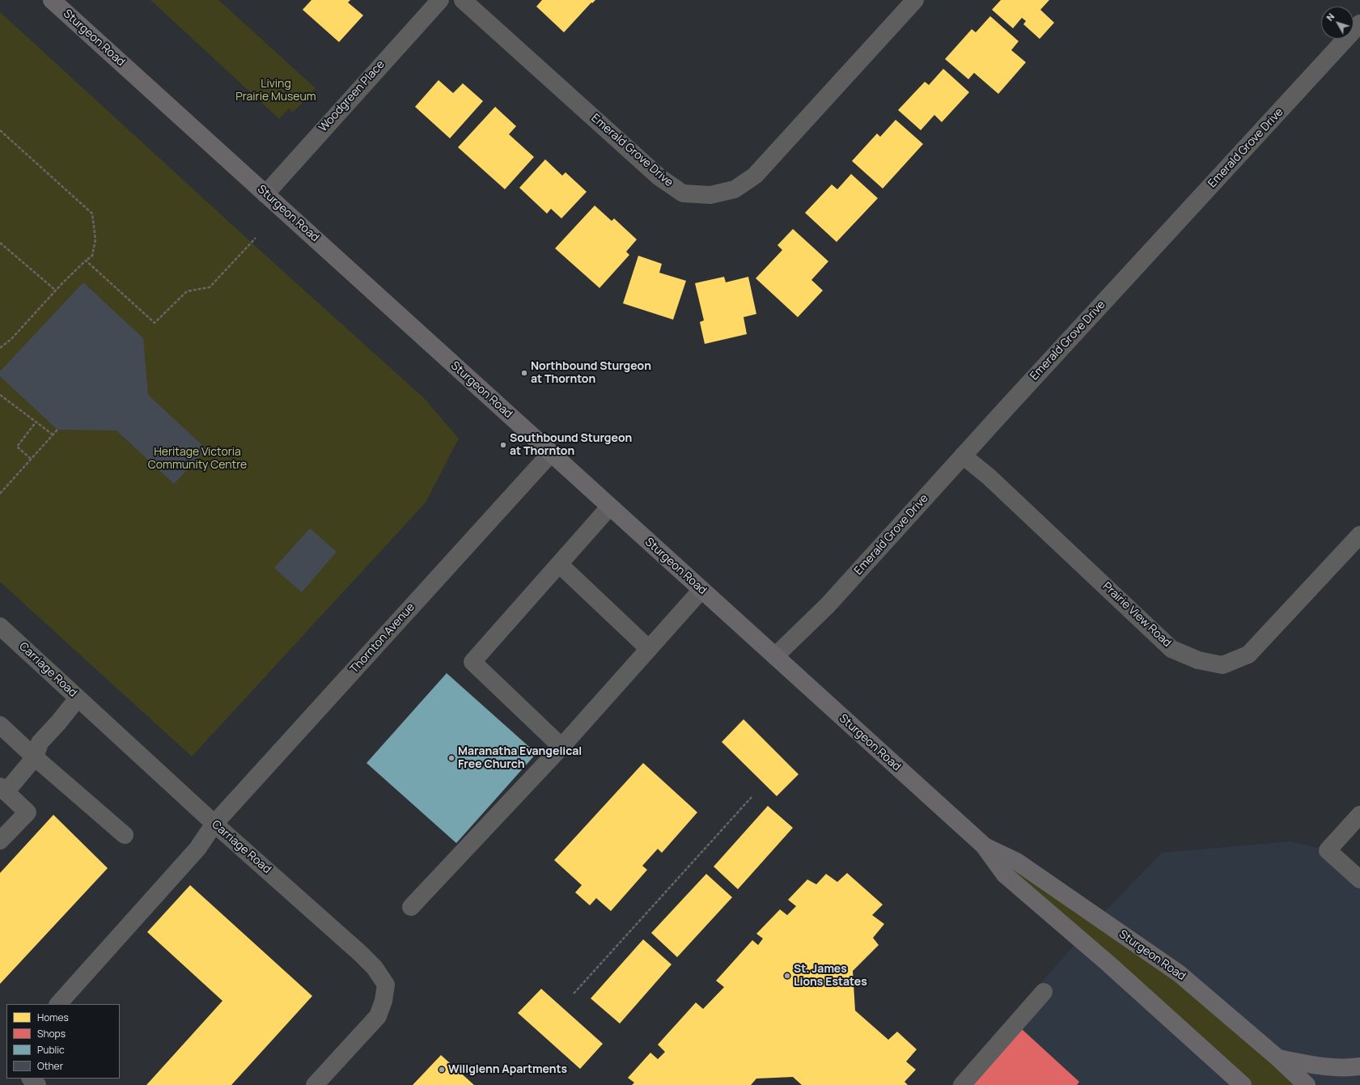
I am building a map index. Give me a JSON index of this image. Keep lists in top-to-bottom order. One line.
{"streets":{"main road":["Sturgeon Road"],"street":["Woodgreen Place","Emerald Grove Drive","Prairie View Road","Thornton Avenue","Carriage Road"]},"crossings":[["Sturgeon Road","Woodgreen Place"],["Sturgeon Road","Emerald Grove Drive"],["Sturgeon Road","Thornton Avenue"],["Emerald Grove Drive","Prairie View Road"],["Thornton Avenue","Carriage Road"]],"parks":["Living Prairie Museum","Heritage Victoria Community Centre"],"places":["Northbound Sturgeon at Thornton","Southbound Sturgeon at Thornton","Maranatha Evangelical Free Church","St. James Lions Estates","Willglenn Apartments"],"legend":["Homes","Shops","Public","Other"],"north":"top left"}
